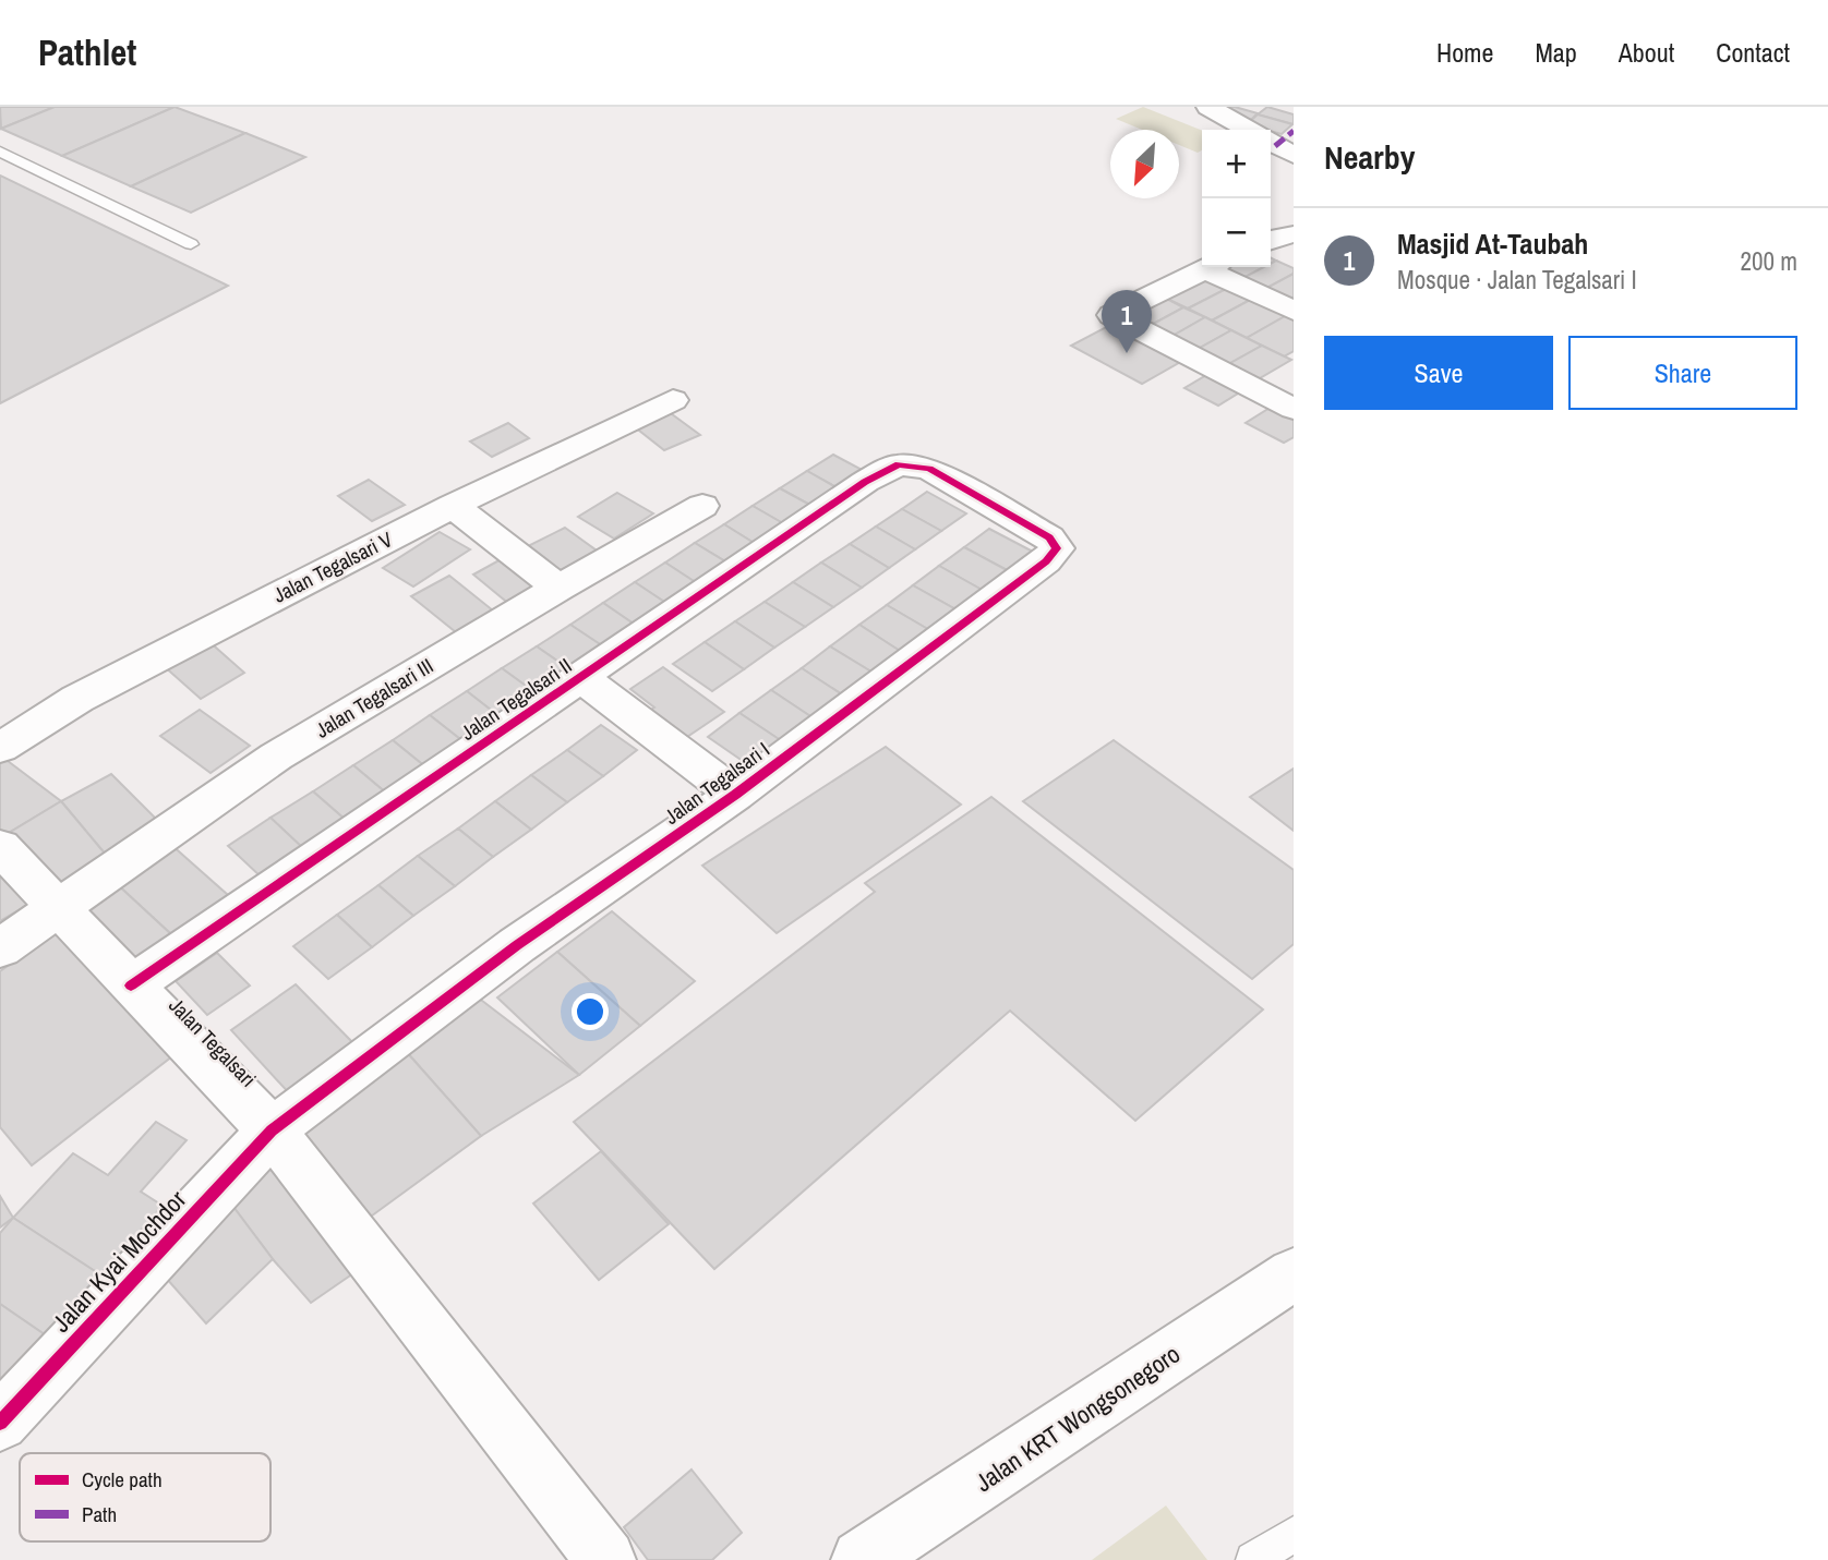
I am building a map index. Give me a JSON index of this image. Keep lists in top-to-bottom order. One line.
{"streets":{"street":["Jalan Tegalsari V","Jalan Tegalsari III","Jalan Tegalsari II","Jalan Tegalsari I","Jalan Tegalsari","Jalan Kyai Mochdor","Jalan KRT Wongsonegoro"]},"crossings":[["Jalan Tegalsari III","Jalan Tegalsari"],["Jalan Tegalsari II","Jalan Tegalsari I"],["Jalan Tegalsari II","Jalan Tegalsari"],["Jalan Tegalsari I","Jalan Tegalsari"],["Jalan Tegalsari I","Jalan Kyai Mochdor"],["Jalan Tegalsari","Jalan Kyai Mochdor"]],"legend":["Cycle path","Path"],"north":"bottom left","page":{"header":"Pathlet","nav":["Home","Map","About","Contact"],"heading":"Nearby","map_buttons":["+","−"],"list":[{"mark":"1","name":"Masjid At-Taubah","note":"Mosque · Jalan Tegalsari I","value":"200 m"}],"pins":"1","buttons":["Save","Share"]}}
